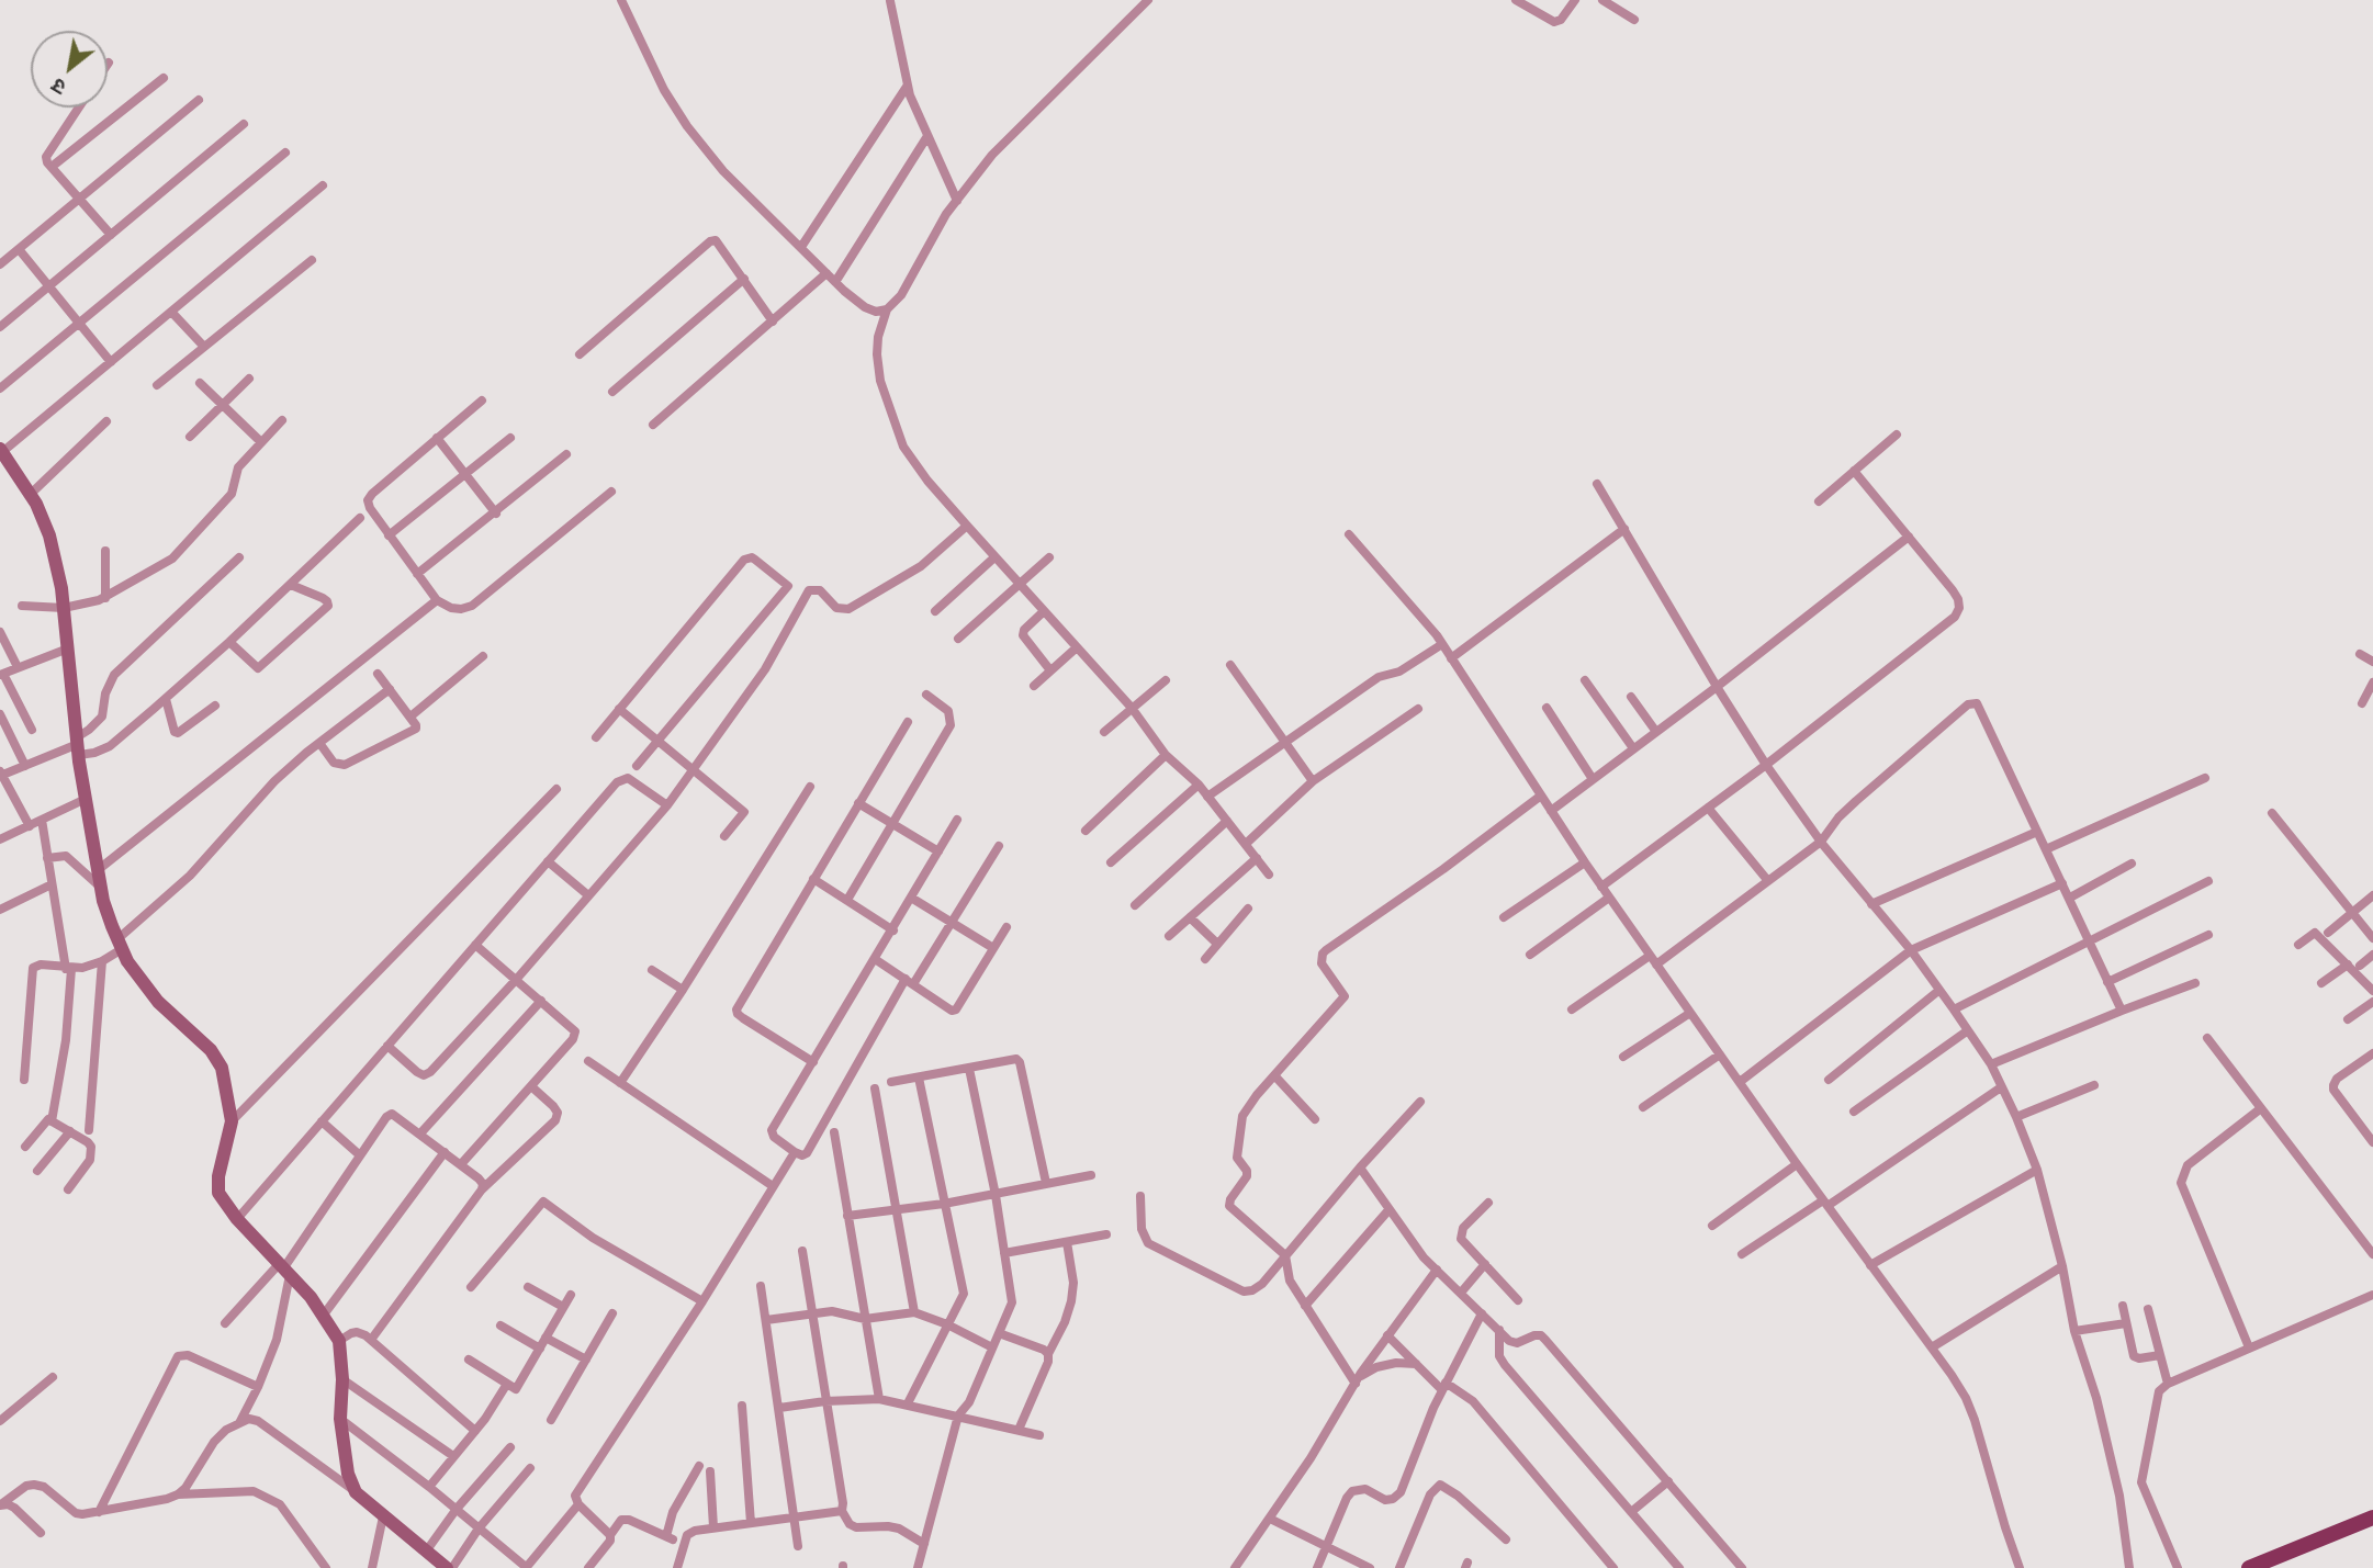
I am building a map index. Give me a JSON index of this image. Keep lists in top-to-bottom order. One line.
{"north":"bottom left"}
